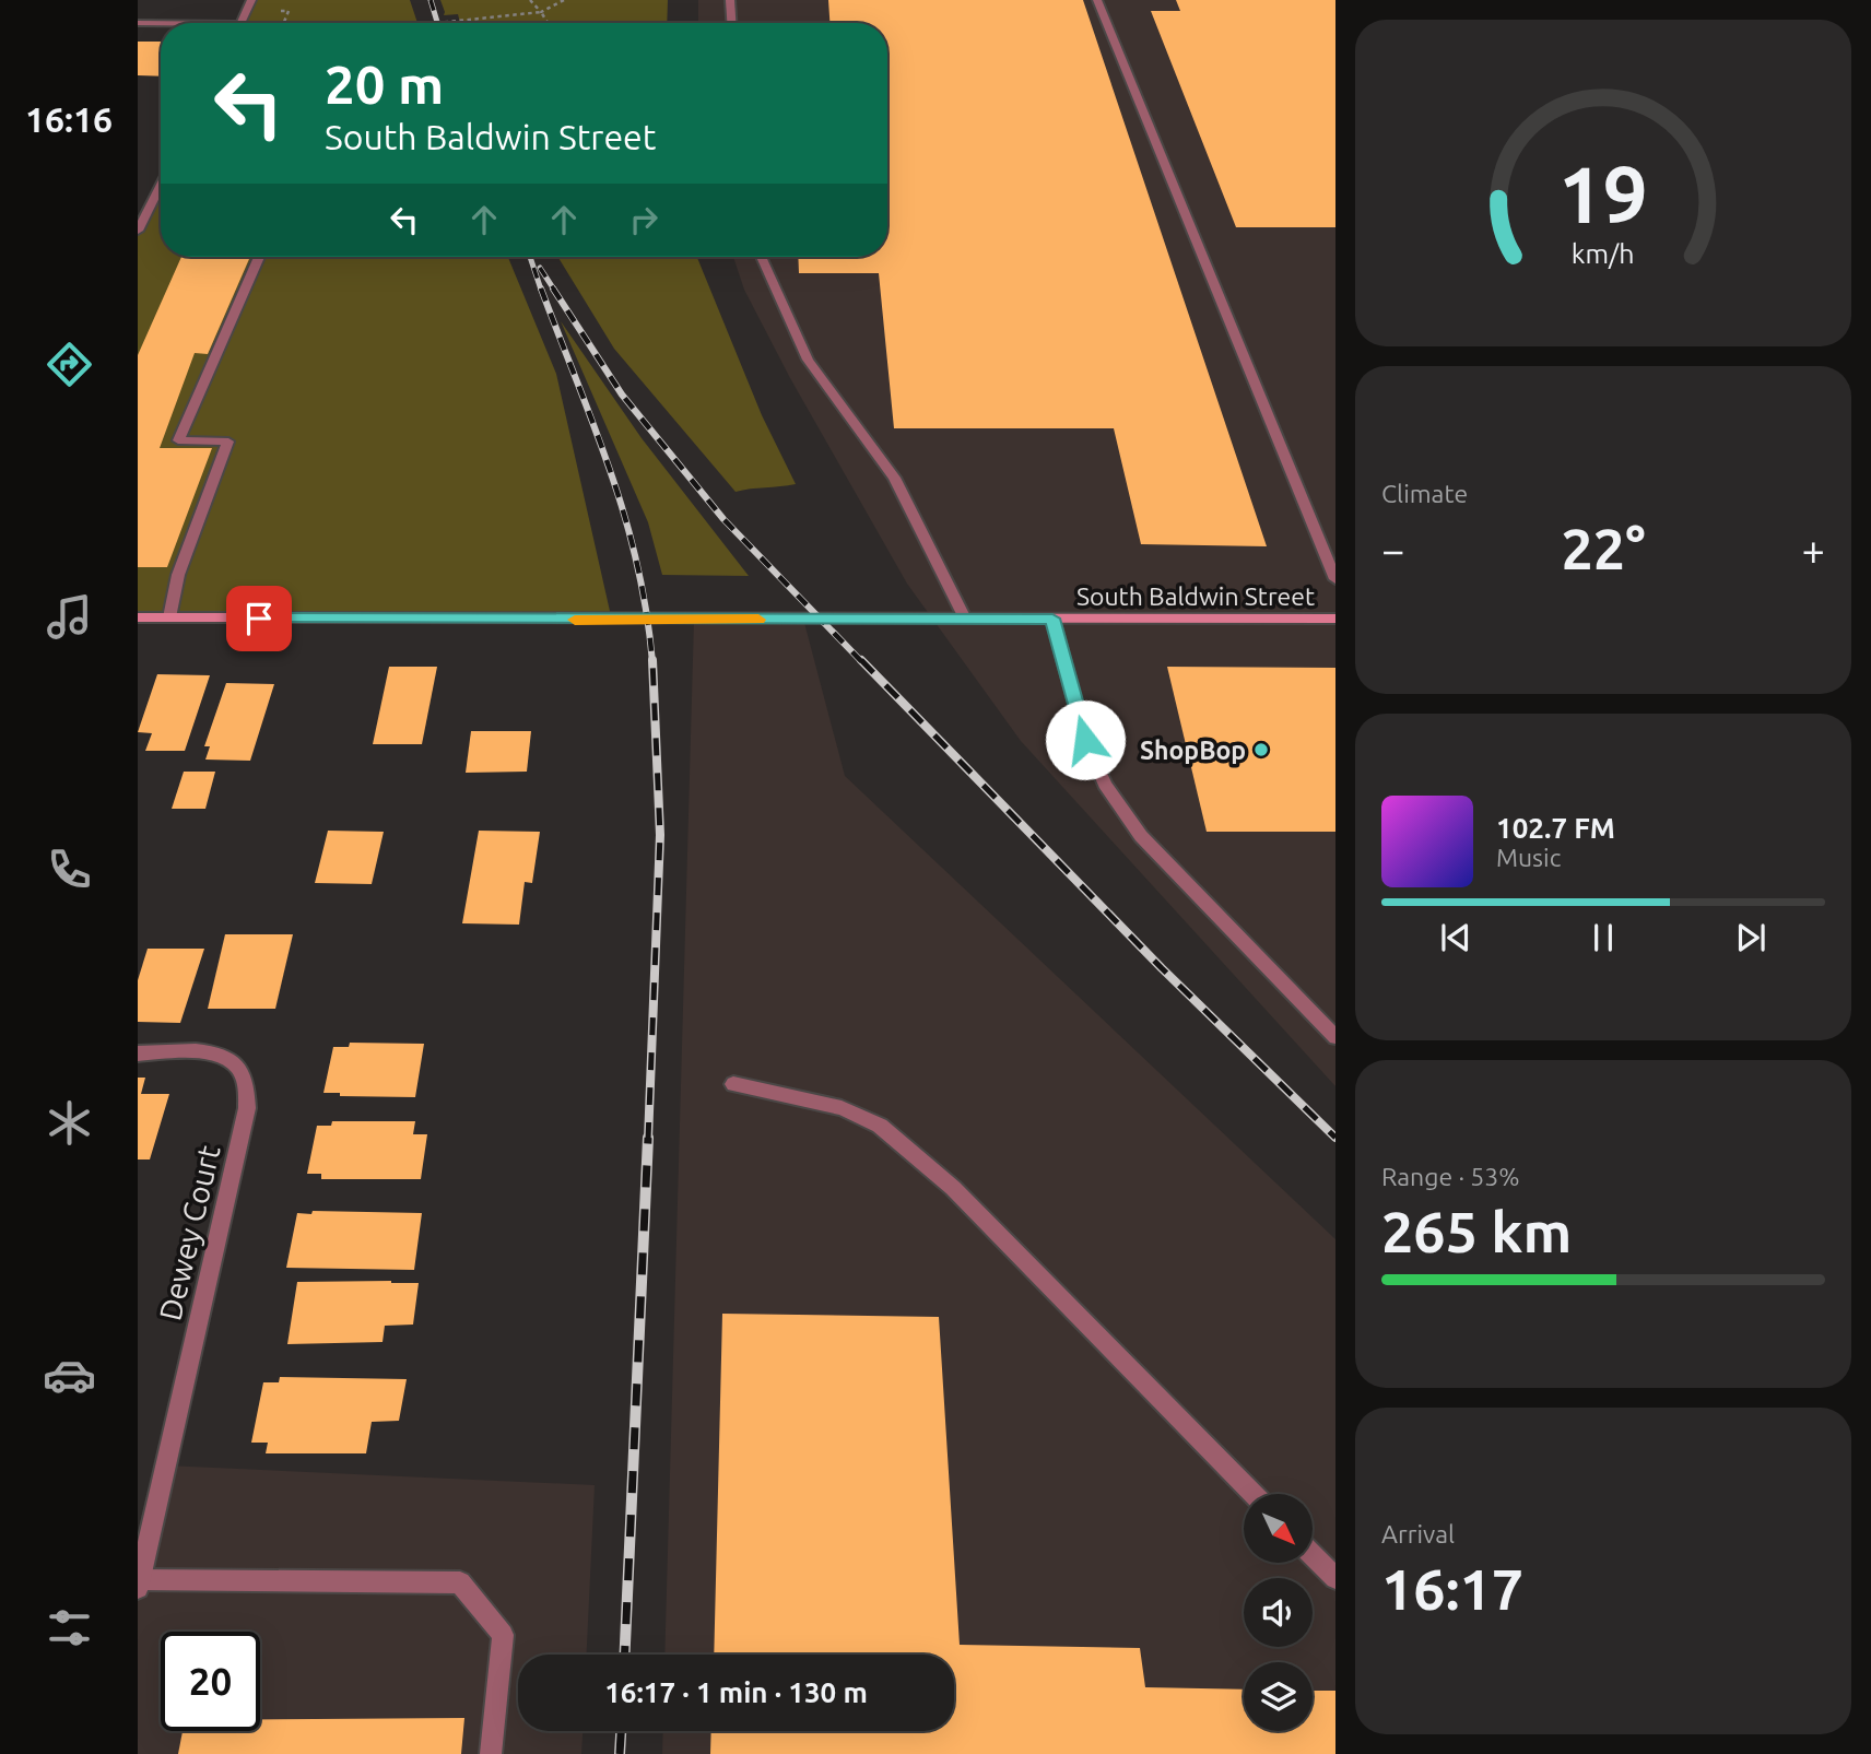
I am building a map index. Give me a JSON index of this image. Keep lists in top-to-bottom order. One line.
{"streets":{"street":["South Baldwin Street","Dewey Court"]},"places":["ShopBop"],"north":"bottom right","page":{"tabs":"16:16","turn":["20 m","South Baldwin Street"],"tile":["Climate",["Range · 53%","265 km"],["Arrival","16:17"]],"heat":["−","22°","+"],"song":["102.7 FM","Music"],"limit":"20","trip":"16:17 · 1 min · 130 m","gauge":["19","km/h"]}}
